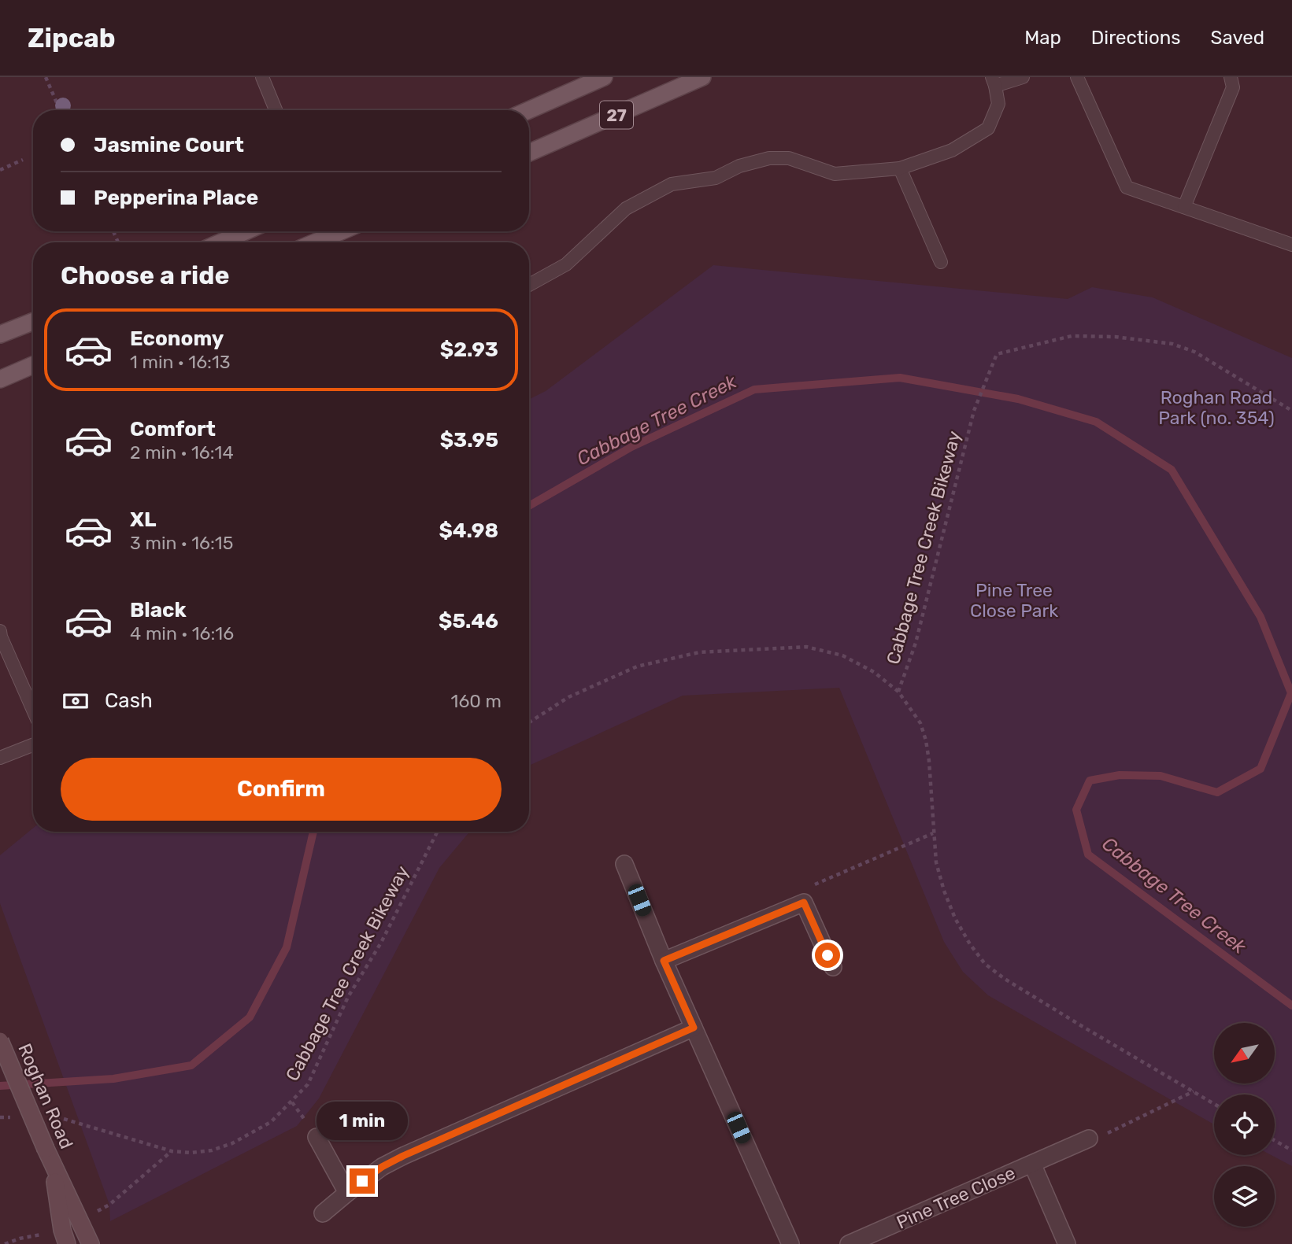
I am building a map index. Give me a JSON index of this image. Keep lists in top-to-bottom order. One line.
{"streets":{"main road":["27","Roghan Road"],"street":["Pine Tree Close"],"path":["Cabbage Tree Creek Bikeway"]},"water":["Cabbage Tree Creek"],"parks":["Roghan Road Park (no. 354)","Pine Tree Close Park"],"north":"bottom left","page":{"header":"Zipcab","nav":["Map","Directions","Saved"],"banner":["Jasmine Court","Pepperina Place"],"heading":"Choose a ride","list":[{"name":"Economy","note":"1 min · 16:13","value":"$2.93"},{"name":"Comfort","note":"2 min · 16:14","value":"$3.95"},{"name":"XL","note":"3 min · 16:15","value":"$4.98"},{"name":"Black","note":"4 min · 16:16","value":"$5.46"}],"pay":["Cash","160 m"],"buttons":"Confirm","bubble":"1 min"}}
